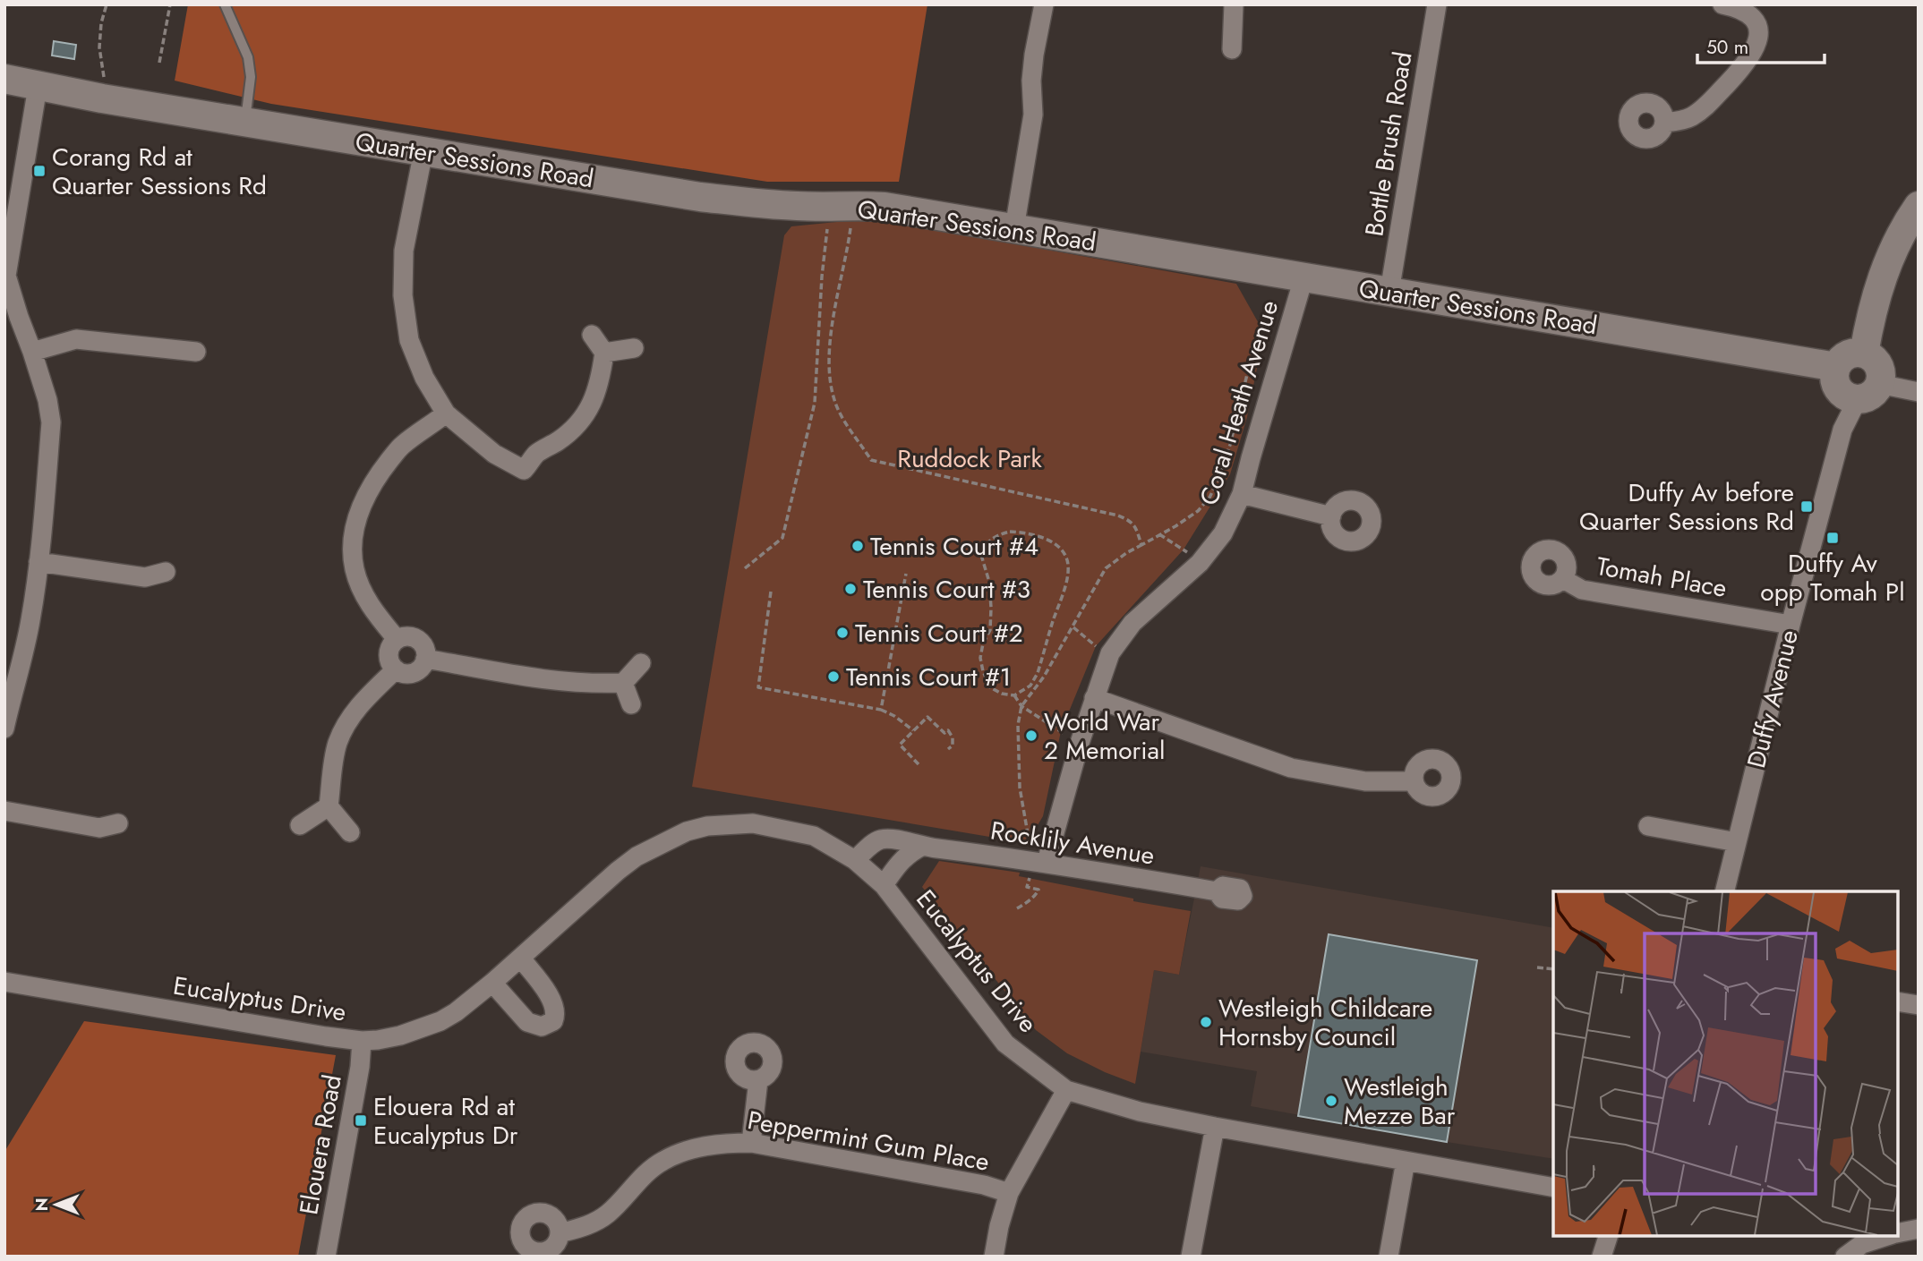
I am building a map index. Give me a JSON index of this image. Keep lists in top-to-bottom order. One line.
{"streets":{"main road":["Quarter Sessions Road"],"street":["Bottle Brush Road","Coral Heath Avenue","Tomah Place","Duffy Avenue","Rocklily Avenue","Eucalyptus Drive","Peppermint Gum Place","Elouera Road"]},"crossings":[["Bottle Brush Road","Quarter Sessions Road"],["Quarter Sessions Road","Coral Heath Avenue"],["Quarter Sessions Road","Duffy Avenue"],["Coral Heath Avenue","Rocklily Avenue"],["Tomah Place","Duffy Avenue"],["Rocklily Avenue","Eucalyptus Drive"],["Eucalyptus Drive","Elouera Road"]],"parks":["Ruddock Park"],"places":{"transit":["Corang Rd at Quarter Sessions Rd","Duffy Av before Quarter Sessions Rd","Duffy Av opp Tomah Pl","Elouera Rd at Eucalyptus Dr"],"other":["Tennis Court #4","Tennis Court #3","Tennis Court #2","Tennis Court #1","World War 2 Memorial","Westleigh Childcare Hornsby Council","Westleigh Mezze Bar"]},"scale_bar":"50 m","north":"left"}
